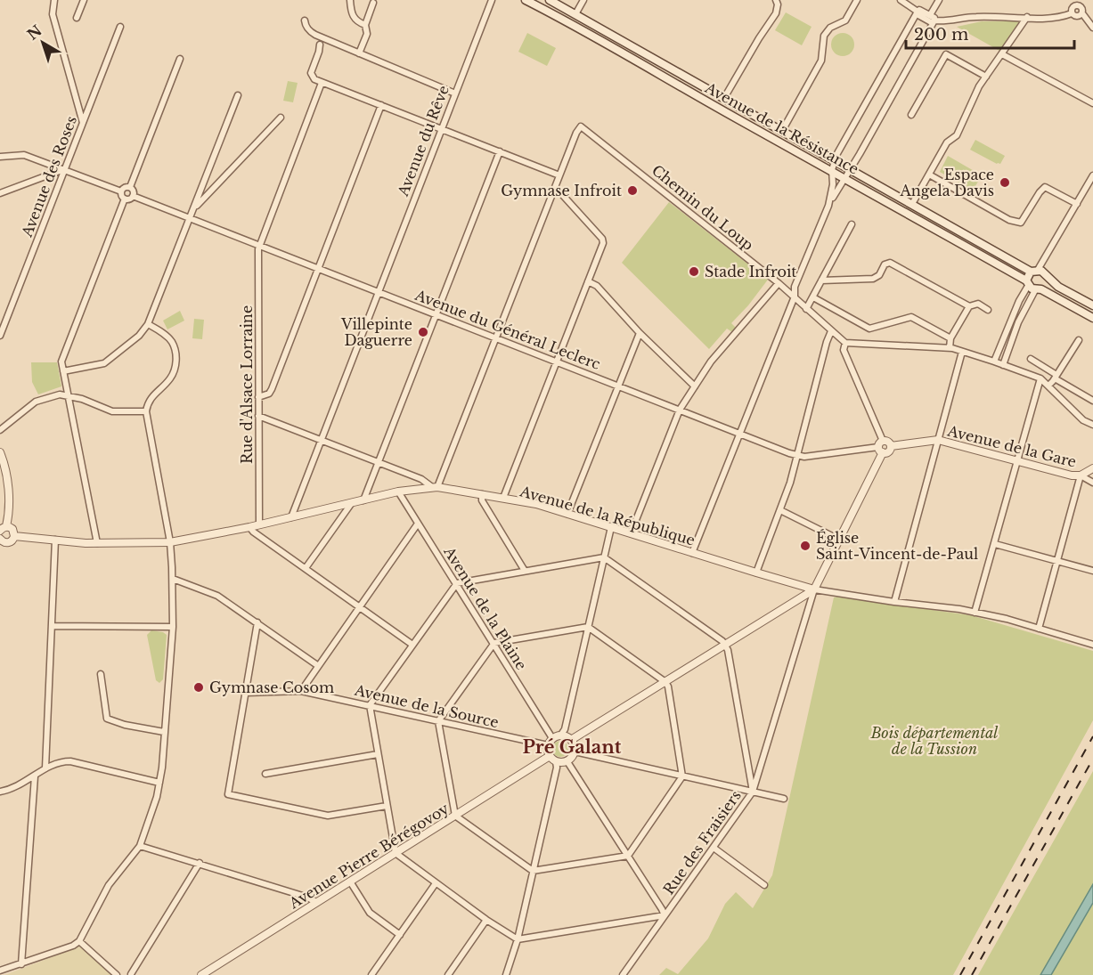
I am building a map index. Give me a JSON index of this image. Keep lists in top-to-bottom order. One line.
{"streets":{"main road":["Avenue de la Résistance"],"street":["Avenue du Rêve","Avenue des Roses","Chemin du Loup","Avenue du Général Leclerc","Rue d'Alsace Lorraine","Avenue de la Gare","Avenue de la République","Avenue de la Plaine","Avenue de la Source","Rue des Fraisiers","Avenue Pierre Bérégovoy"]},"crossings":[["Avenue du Rêve","Avenue du Général Leclerc"],["Avenue du Rêve","Avenue de la République"],["Avenue du Général Leclerc","Rue d'Alsace Lorraine"],["Rue d'Alsace Lorraine","Avenue de la République"],["Avenue de la République","Avenue de la Plaine"],["Avenue de la République","Rue des Fraisiers"],["Avenue de la Plaine","Avenue de la Source"],["Avenue de la Plaine","Avenue Pierre Bérégovoy"],["Avenue de la Source","Avenue Pierre Bérégovoy"]],"districts":["Pré Galant"],"parks":["Bois départemental de la Tussion"],"places":["Espace Angela Davis","Gymnase Infroit","Stade Infroit","Villepinte Daguerre","Église Saint-Vincent-de-Paul","Gymnase Cosom"],"scale_bar":"200 m","north":"top left"}
